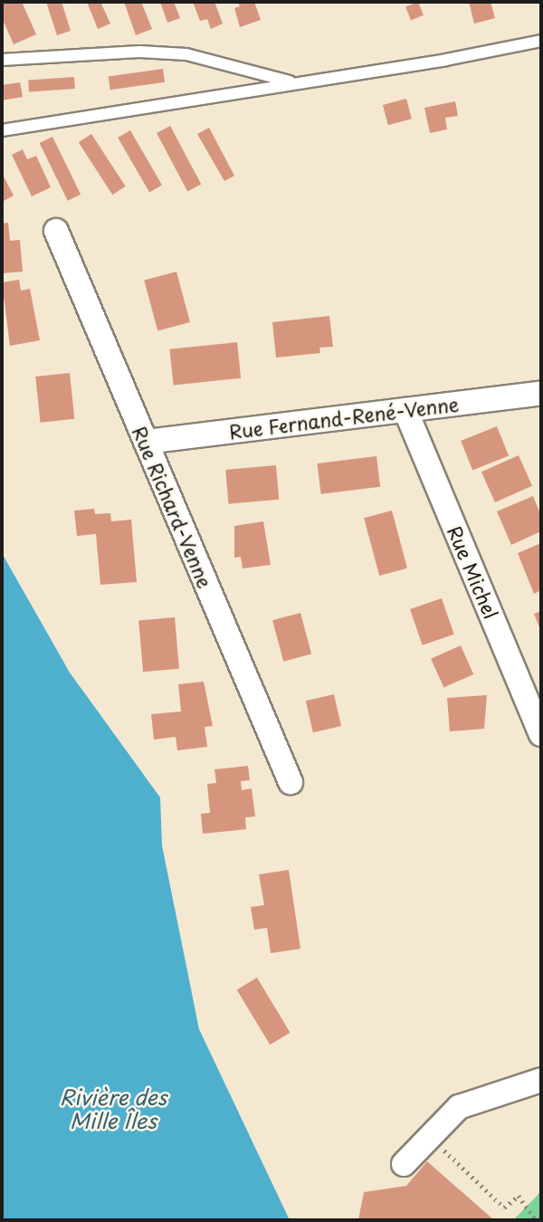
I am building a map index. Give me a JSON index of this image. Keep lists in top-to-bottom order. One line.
{"streets":{"street":["Rue Fernand-René-Venne","Rue Richard-Venne","Rue Michel"]},"crossings":[["Rue Fernand-René-Venne","Rue Richard-Venne"],["Rue Fernand-René-Venne","Rue Michel"]],"water":["Rivière des Mille Îles"]}
